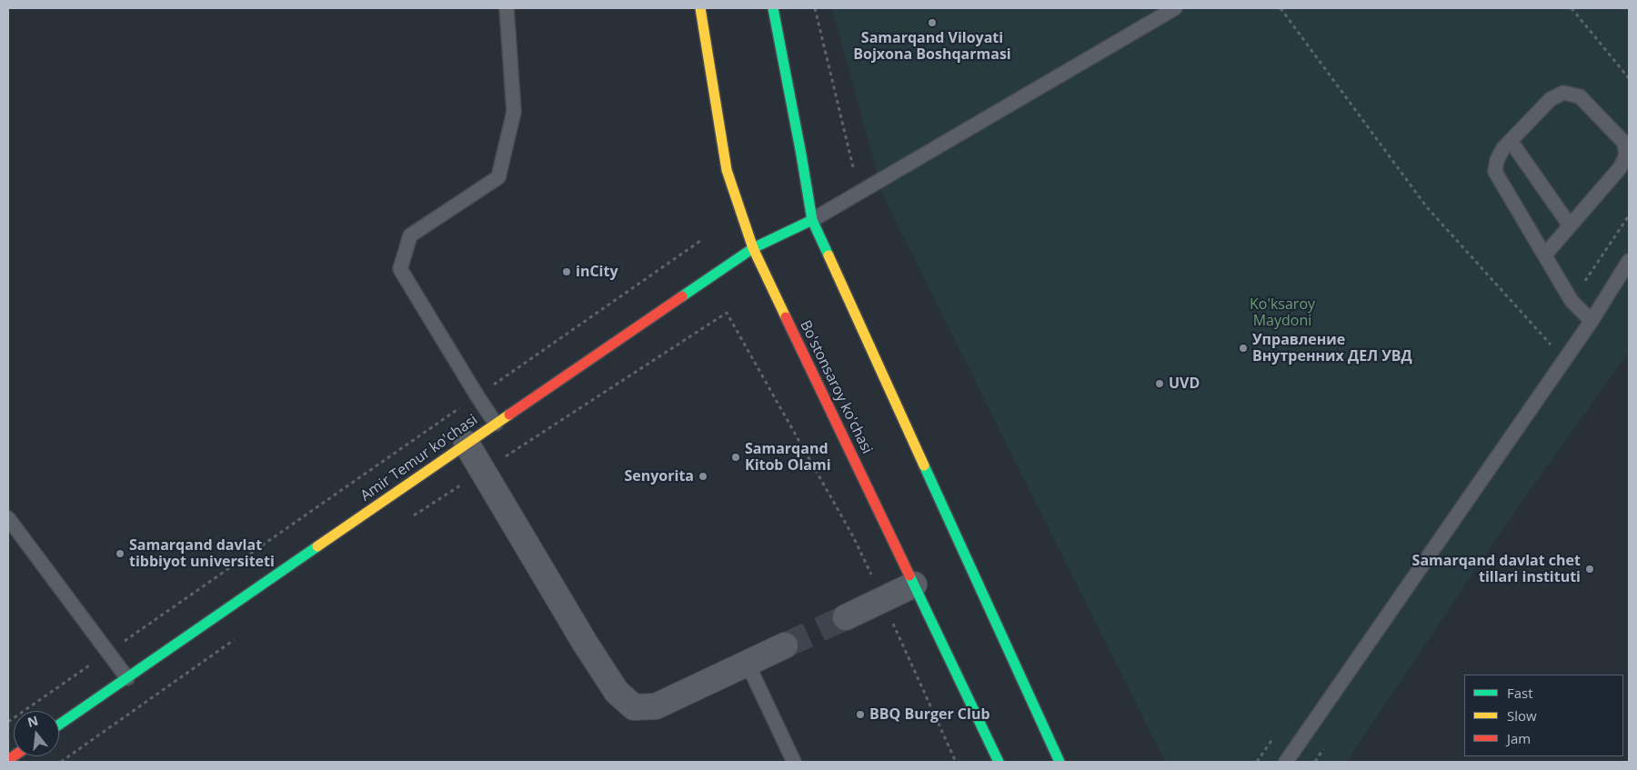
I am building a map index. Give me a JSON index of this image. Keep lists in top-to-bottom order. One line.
{"streets":{"main road":["Bo'stonsaroy ko'chasi","Amir Temur ko'chasi"]},"crossings":[["Bo'stonsaroy ko'chasi","Amir Temur ko'chasi"]],"parks":["Ko'ksaroy Maydoni"],"places":["Samarqand Viloyati Bojxona Boshqarmasi","inCity","Управление Внутренних ДЕЛ УВД","UVD","Samarqand Kitob Olami","Senyorita","Samarqand davlat tibbiyot universiteti","Samarqand davlat chet tillari instituti","BBQ Burger Club"],"legend":["Fast","Slow","Jam"],"north":"top"}
